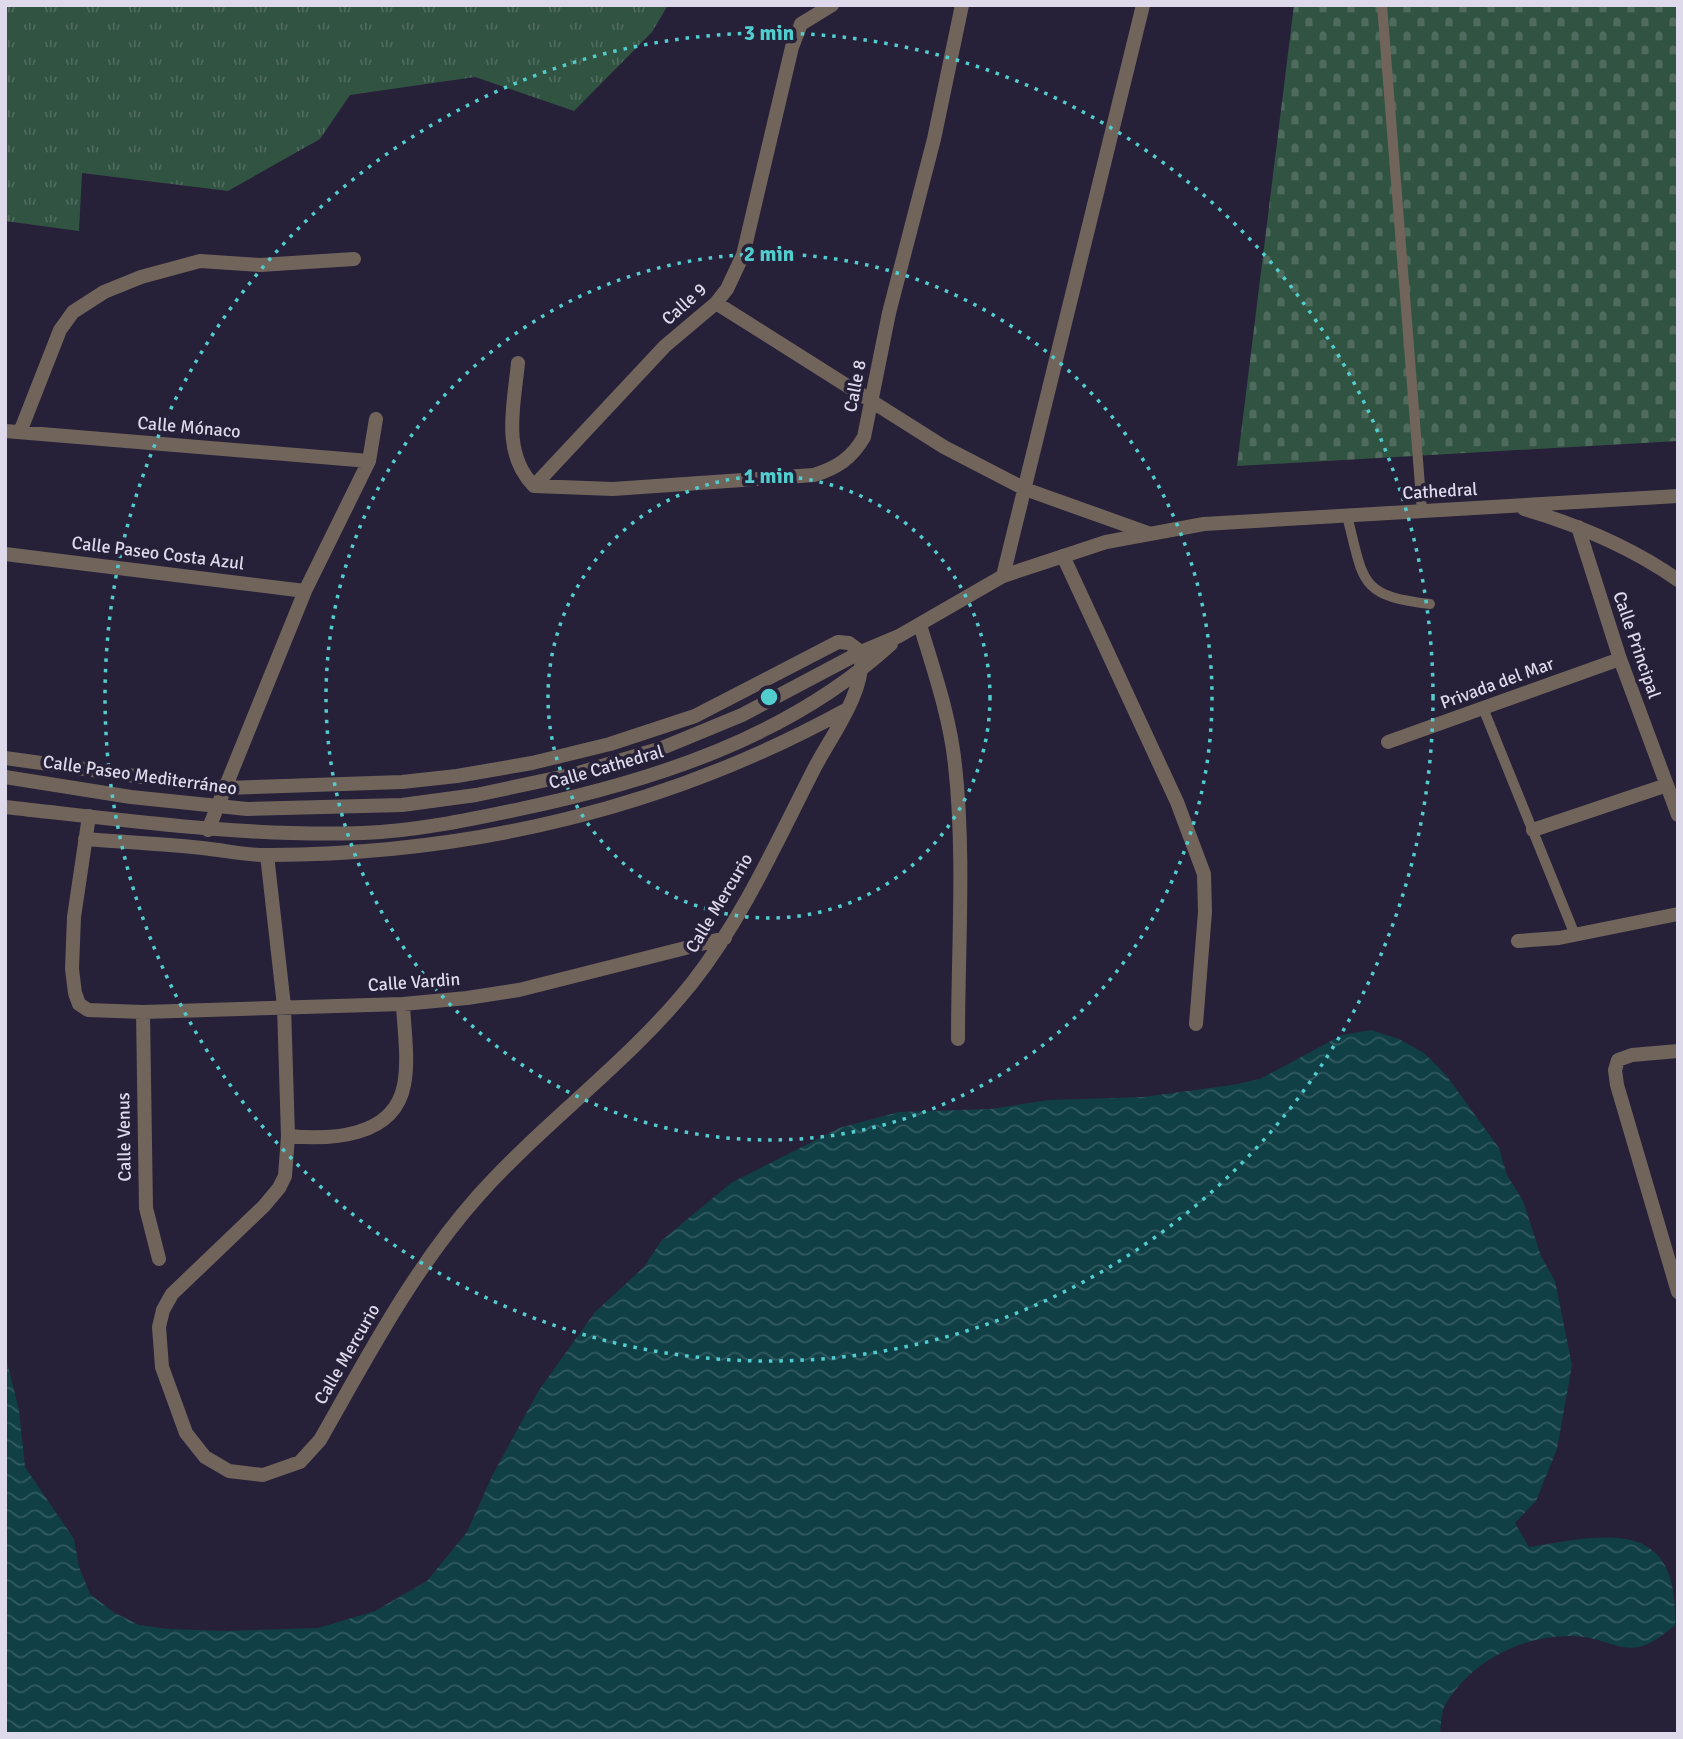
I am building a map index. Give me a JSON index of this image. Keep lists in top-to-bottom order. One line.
{"streets":{"street":["Calle 9","Calle 8","Calle Mónaco","Cathedral","Calle Paseo Costa Azul","Calle Principal","Privada del Mar","Calle Cathedral","Calle Paseo Mediterráneo","Calle Mercurio","Calle Vardin","Calle Venus"]},"crossings":[["Calle 9","Calle 8"],["Cathedral","Calle Cathedral"],["Calle Principal","Privada del Mar"],["Calle Cathedral","Calle Paseo Mediterráneo"],["Calle Cathedral","Calle Mercurio"],["Calle Mercurio","Calle Vardin"],["Calle Vardin","Calle Venus"]],"rings":["3 min","2 min","1 min"]}
